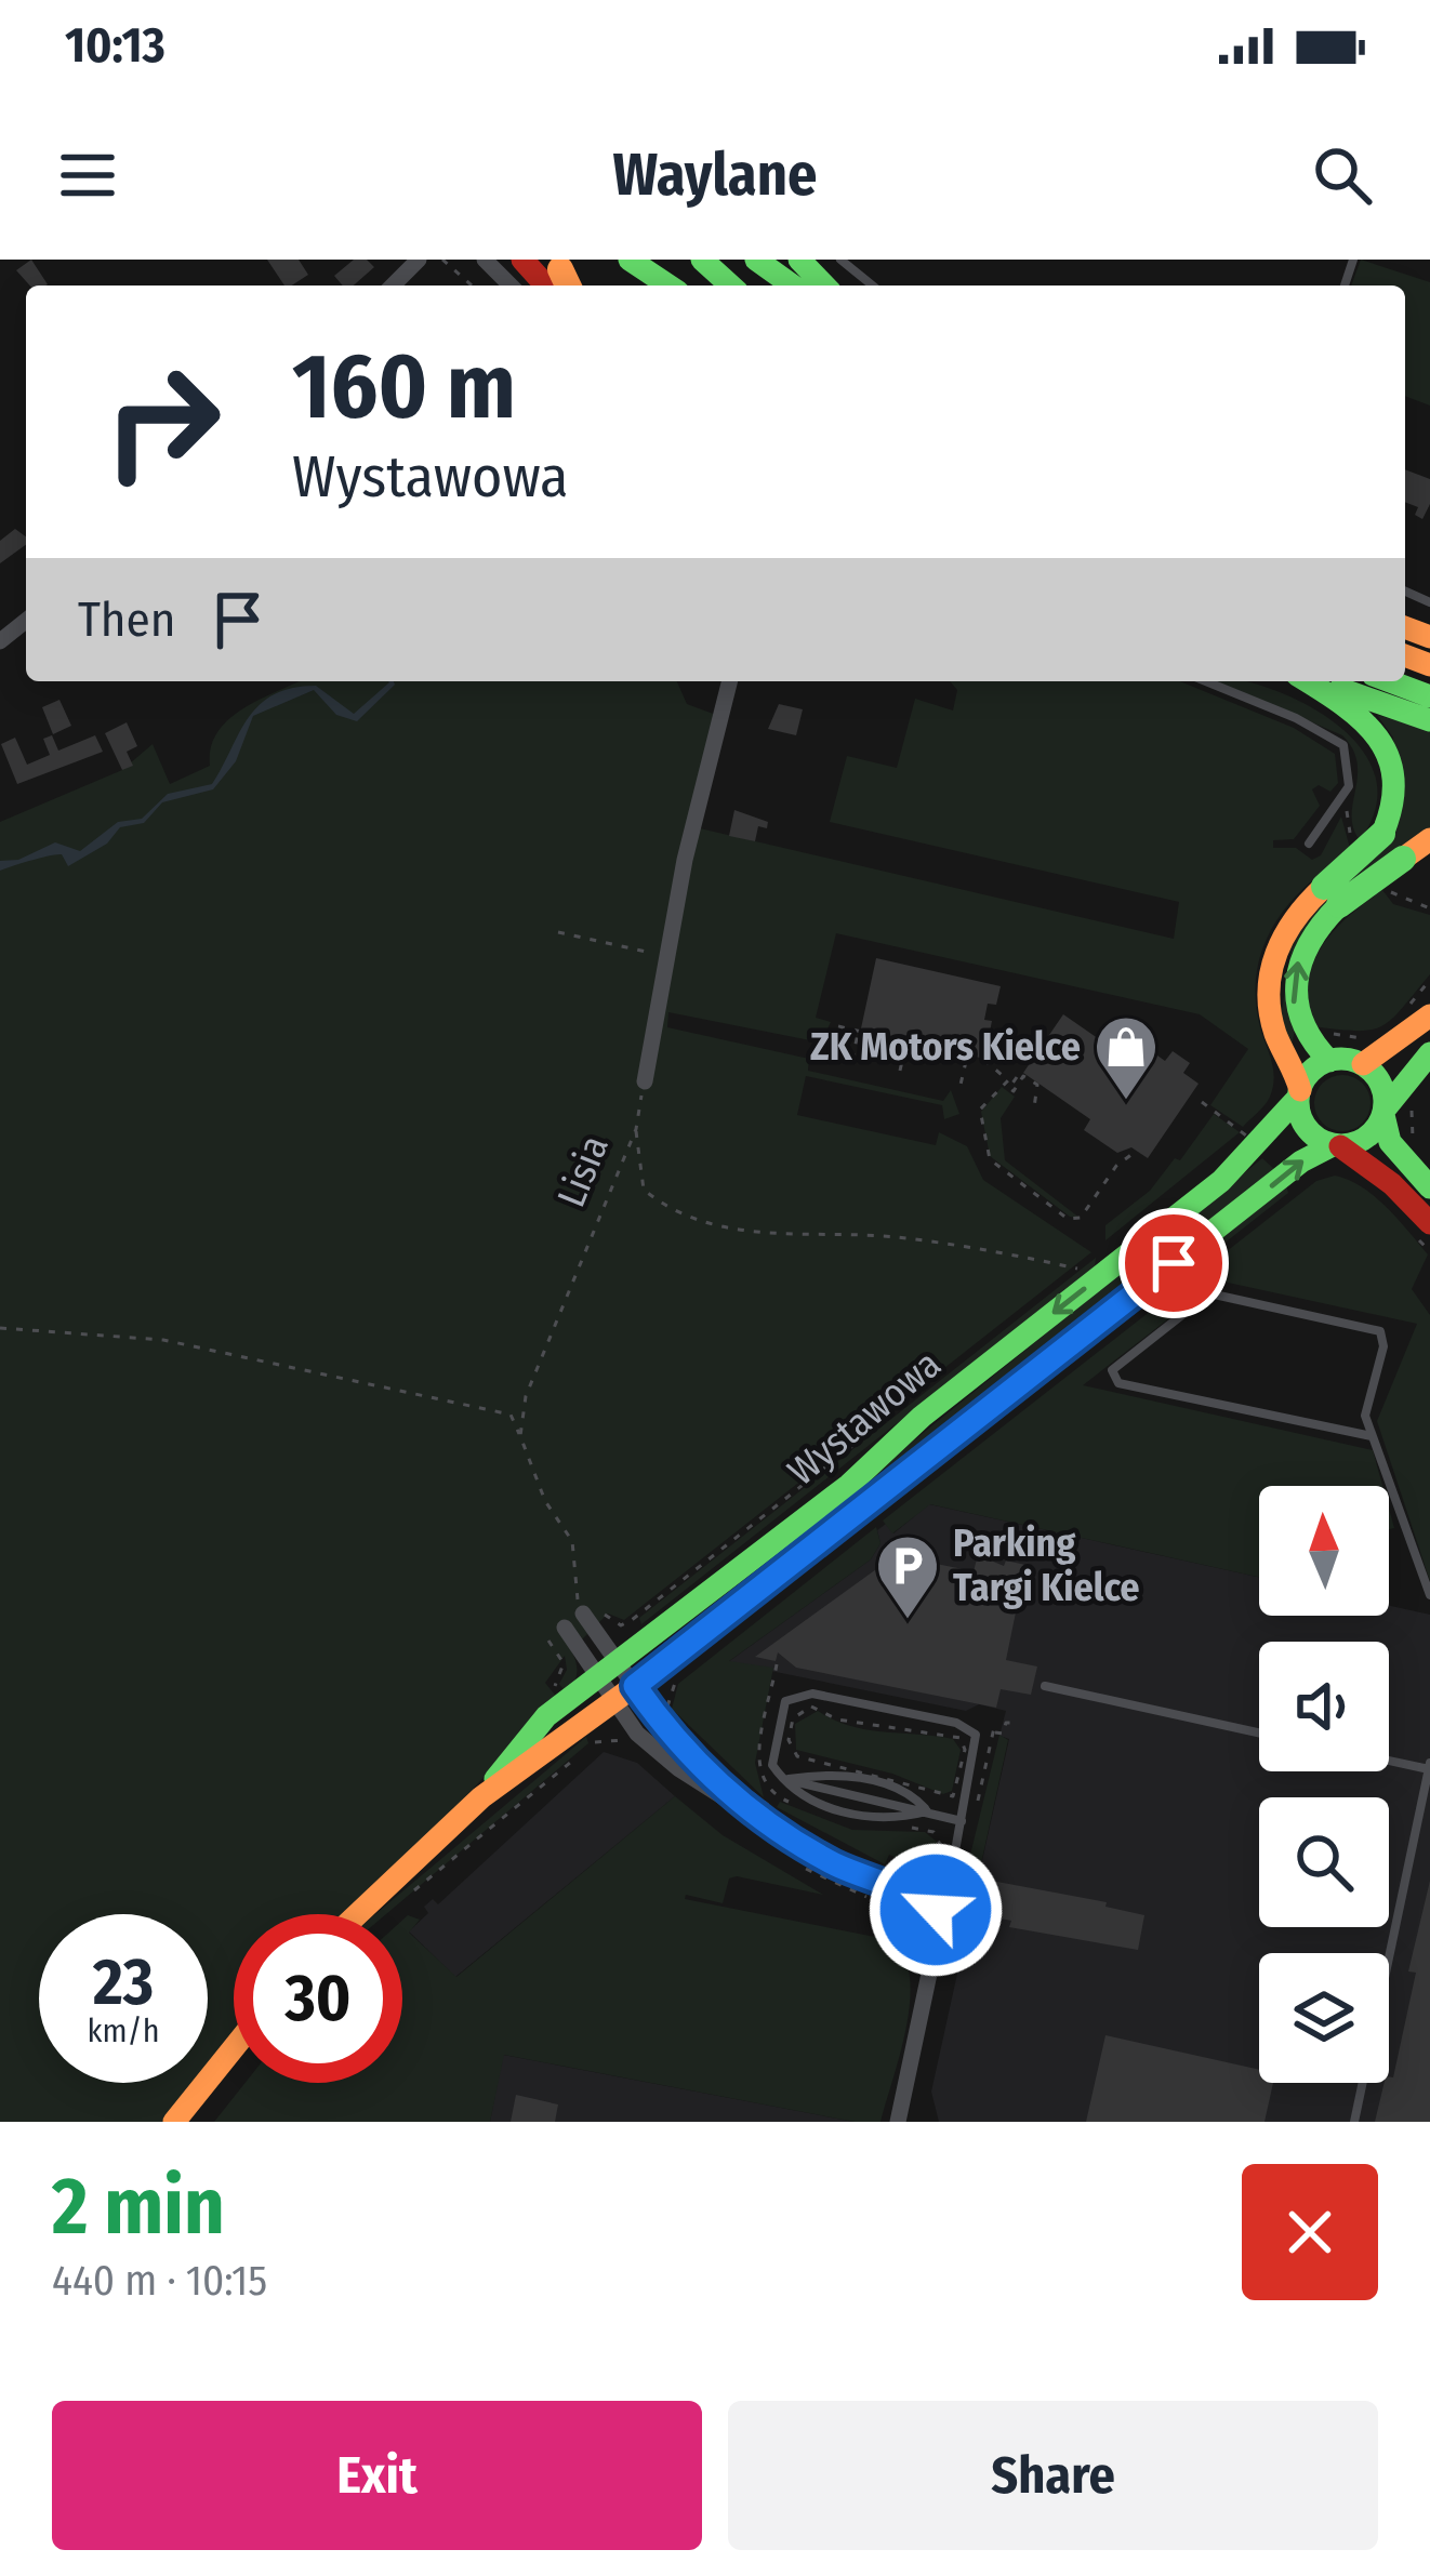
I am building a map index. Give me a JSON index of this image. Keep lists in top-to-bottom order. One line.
{"streets":{"main road":["Wystawowa"],"path":["Lisia"]},"places":{"shop":["ZK Motors Kielce"],"parking":["Parking Targi Kielce"]},"north":"top","page":{"status":"10:13","header":"Waylane","turn":["160 m","Wystawowa"],"then":"Then","speed":"23 km/h","limit":"30","heading":["2 min","440 m · 10:15"],"buttons":["Exit","Share"]}}
